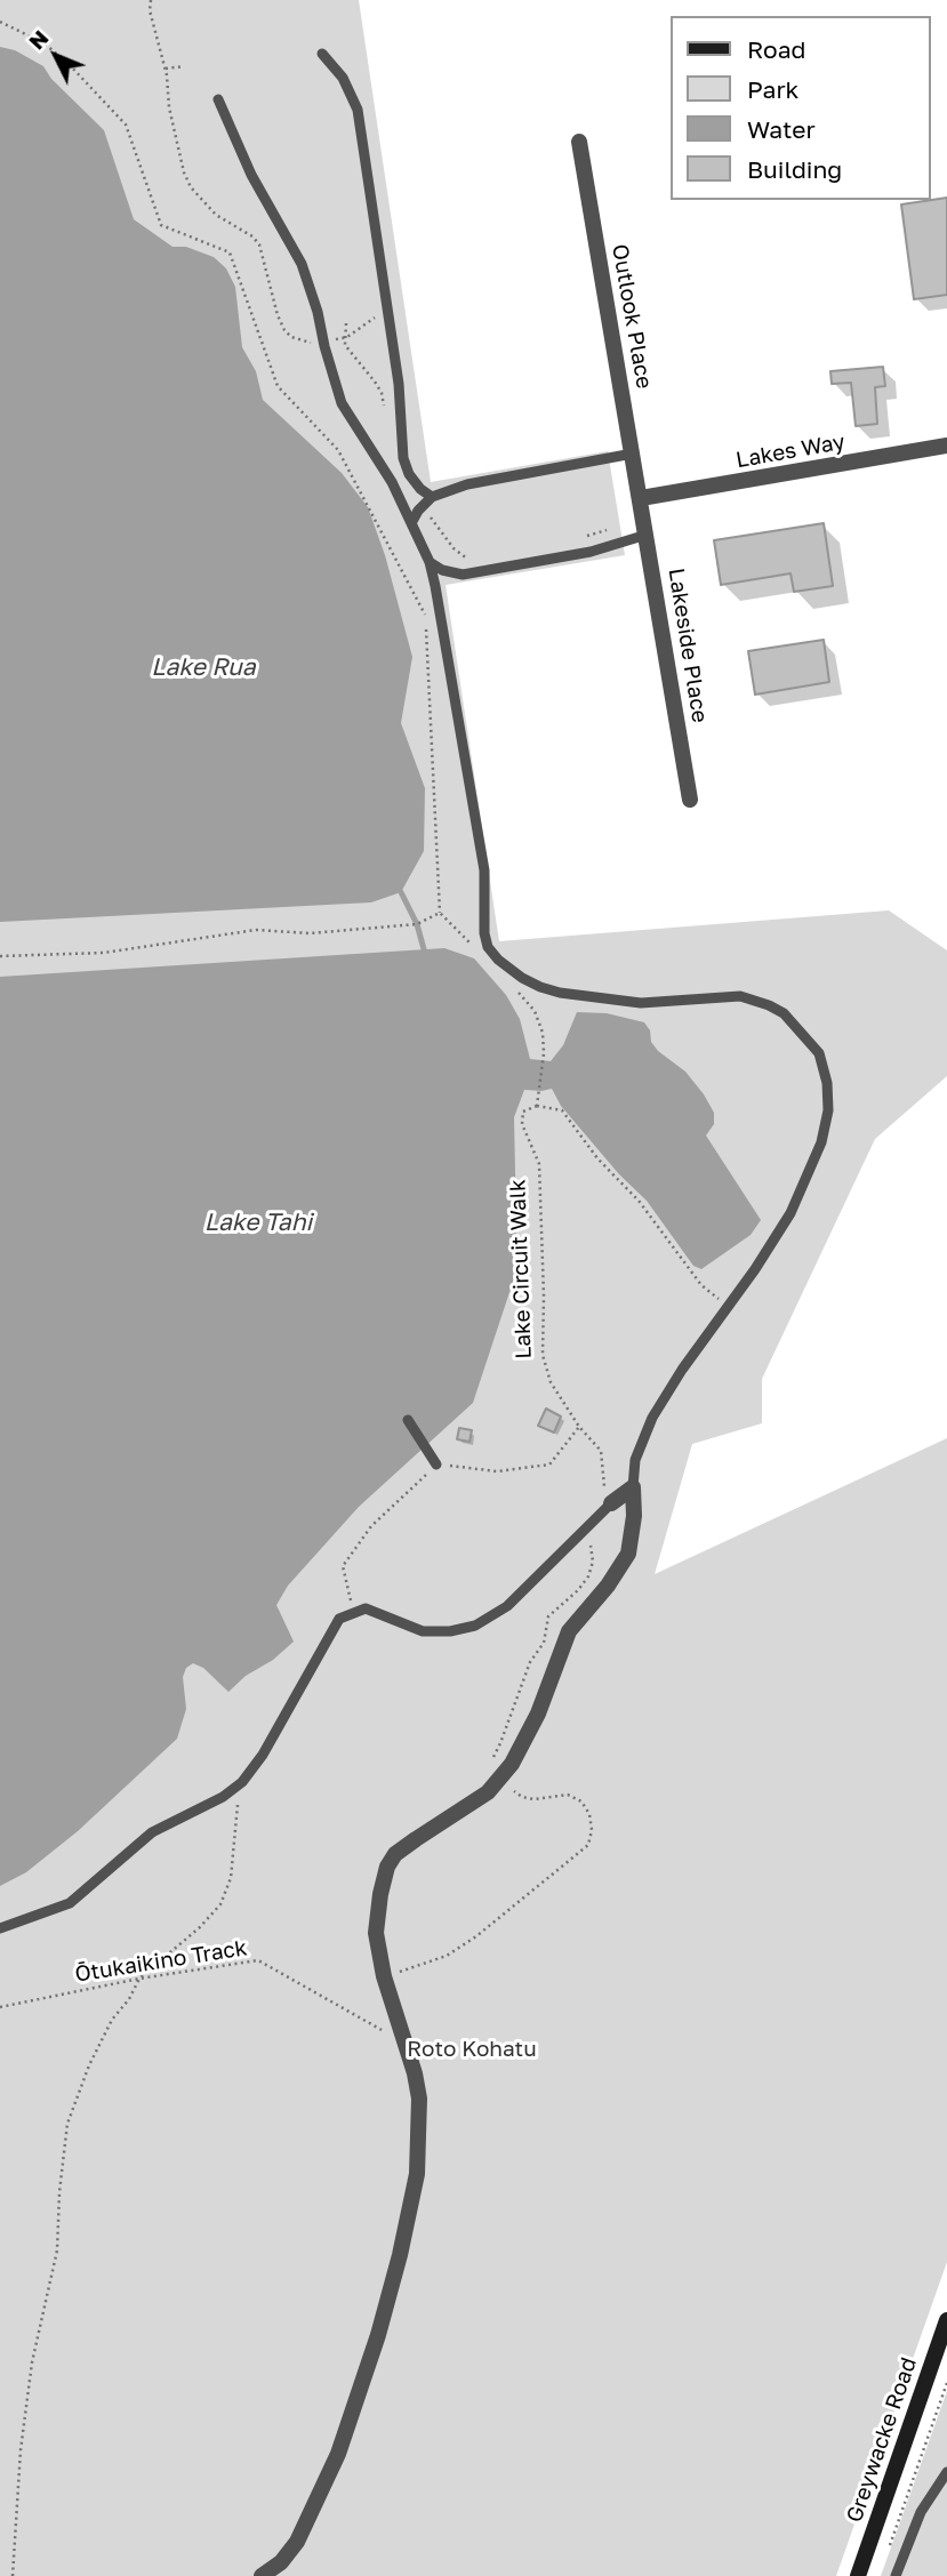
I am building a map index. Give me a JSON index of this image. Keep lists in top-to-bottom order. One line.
{"streets":{"street":["Outlook Place","Lakes Way","Lakeside Place","Greywacke Road"],"path":["Lake Circuit Walk","Ōtukaikino Track"]},"crossings":[["Outlook Place","Lakes Way"],["Outlook Place","Lakeside Place"],["Lakes Way","Lakeside Place"]],"water":["Lake Rua","Lake Tahi"],"parks":["Roto Kohatu"],"legend":["Road","Park","Water","Building"],"north":"top left"}
